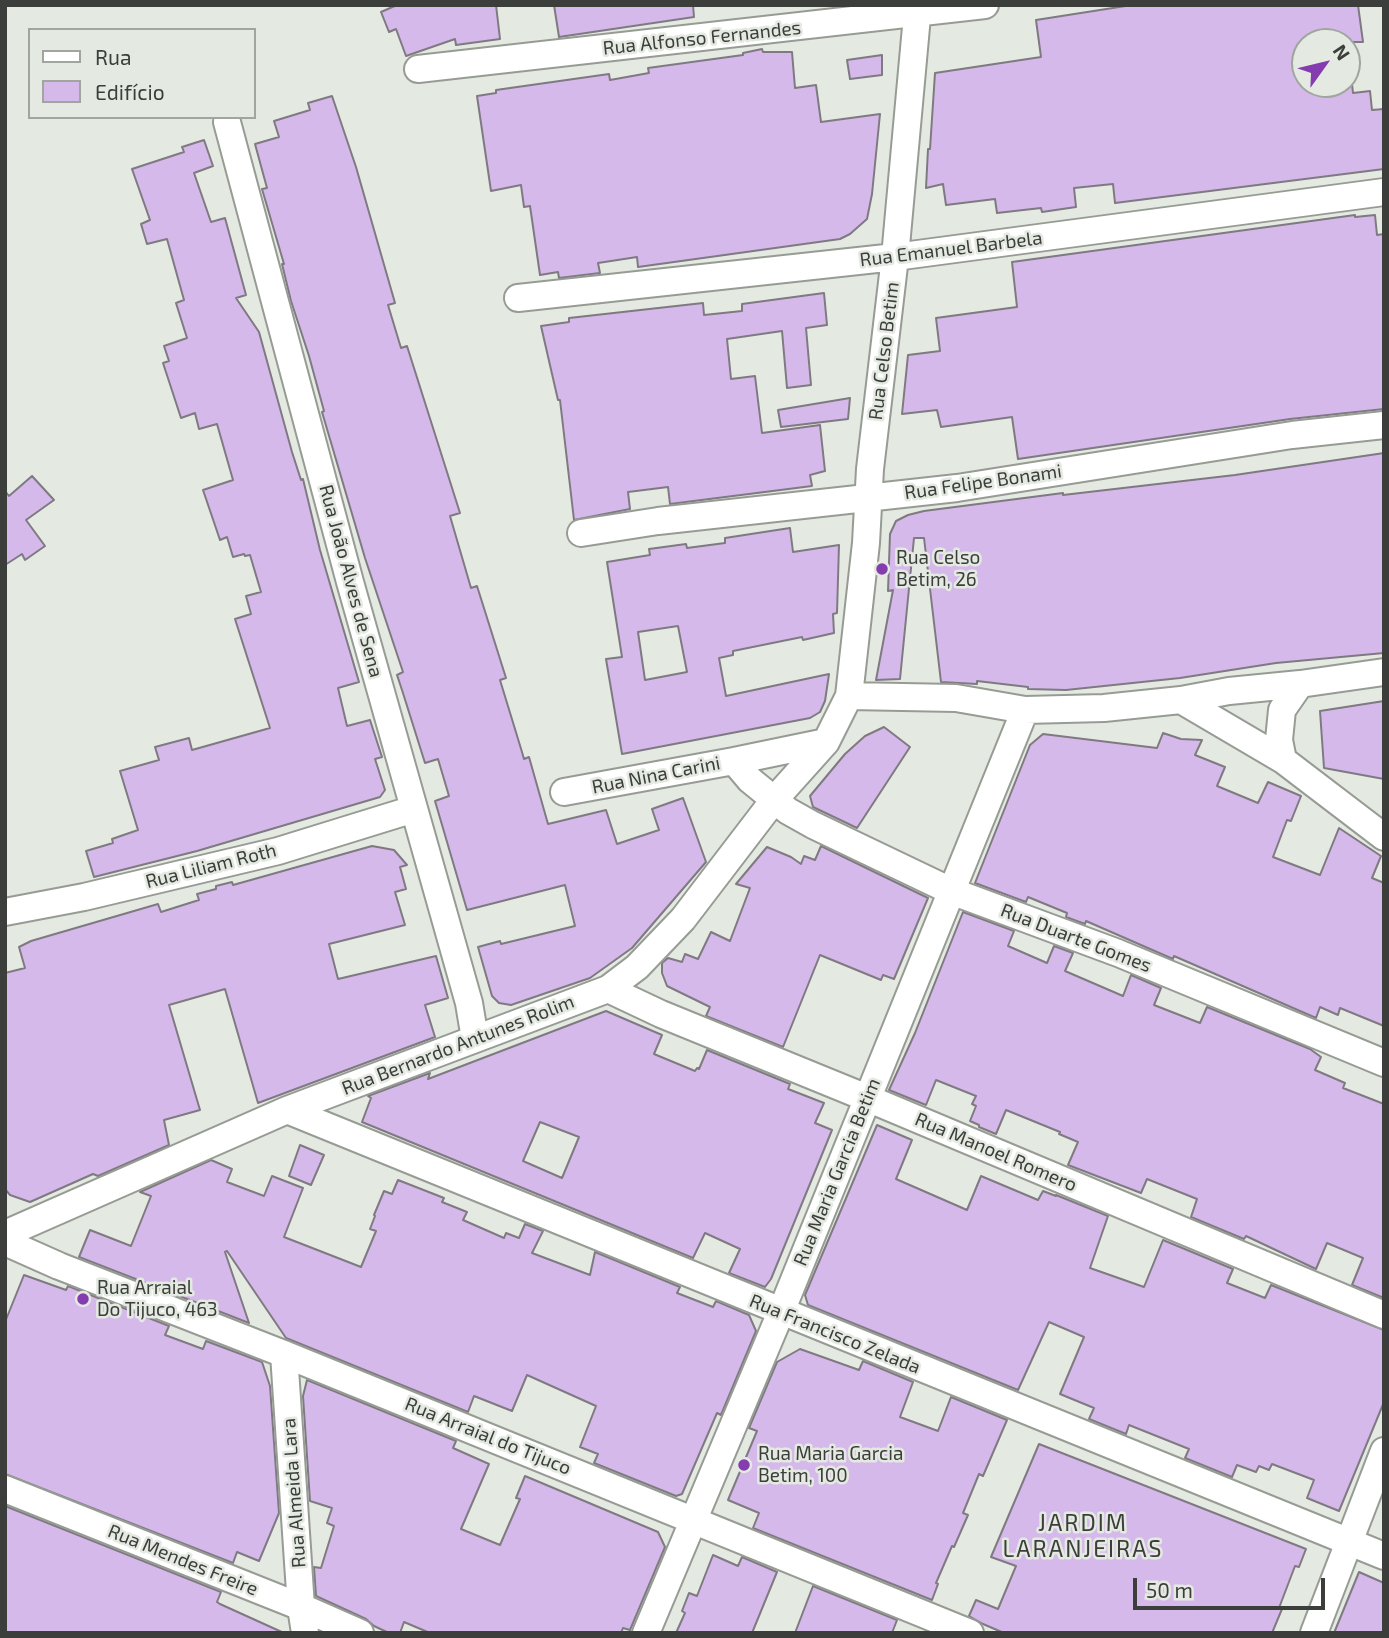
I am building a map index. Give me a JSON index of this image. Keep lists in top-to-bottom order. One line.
{"streets":{"street":["Rua Alfonso Fernandes","Rua Emanuel Barbela","Rua Celso Betim","Rua Felipe Bonami","Rua João Alves de Sena","Rua Nina Carini","Rua Liliam Roth","Rua Duarte Gomes","Rua Bernardo Antunes Rolim","Rua Manoel Romero","Rua Maria Garcia Betim","Rua Francisco Zelada","Rua Arraial do Tijuco","Rua Almeida Lara","Rua Mendes Freire"]},"crossings":[["Rua Alfonso Fernandes","Rua Celso Betim"],["Rua Emanuel Barbela","Rua Celso Betim"],["Rua Celso Betim","Rua Felipe Bonami"],["Rua Celso Betim","Rua Bernardo Antunes Rolim"],["Rua João Alves de Sena","Rua Liliam Roth"],["Rua João Alves de Sena","Rua Bernardo Antunes Rolim"],["Rua Nina Carini","Rua Duarte Gomes"],["Rua Nina Carini","Rua Bernardo Antunes Rolim"],["Rua Duarte Gomes","Rua Bernardo Antunes Rolim"],["Rua Duarte Gomes","Rua Maria Garcia Betim"],["Rua Bernardo Antunes Rolim","Rua Manoel Romero"],["Rua Bernardo Antunes Rolim","Rua Francisco Zelada"],["Rua Manoel Romero","Rua Maria Garcia Betim"],["Rua Maria Garcia Betim","Rua Francisco Zelada"],["Rua Maria Garcia Betim","Rua Arraial do Tijuco"],["Rua Arraial do Tijuco","Rua Almeida Lara"],["Rua Almeida Lara","Rua Mendes Freire"]],"districts":["JARDIM LARANJEIRAS"],"places":["Rua Celso Betim, 26","Rua Arraial Do Tijuco, 463","Rua Maria Garcia Betim, 100"],"legend":["Rua","Edifício"],"scale_bar":"50 m","north":"top right"}
